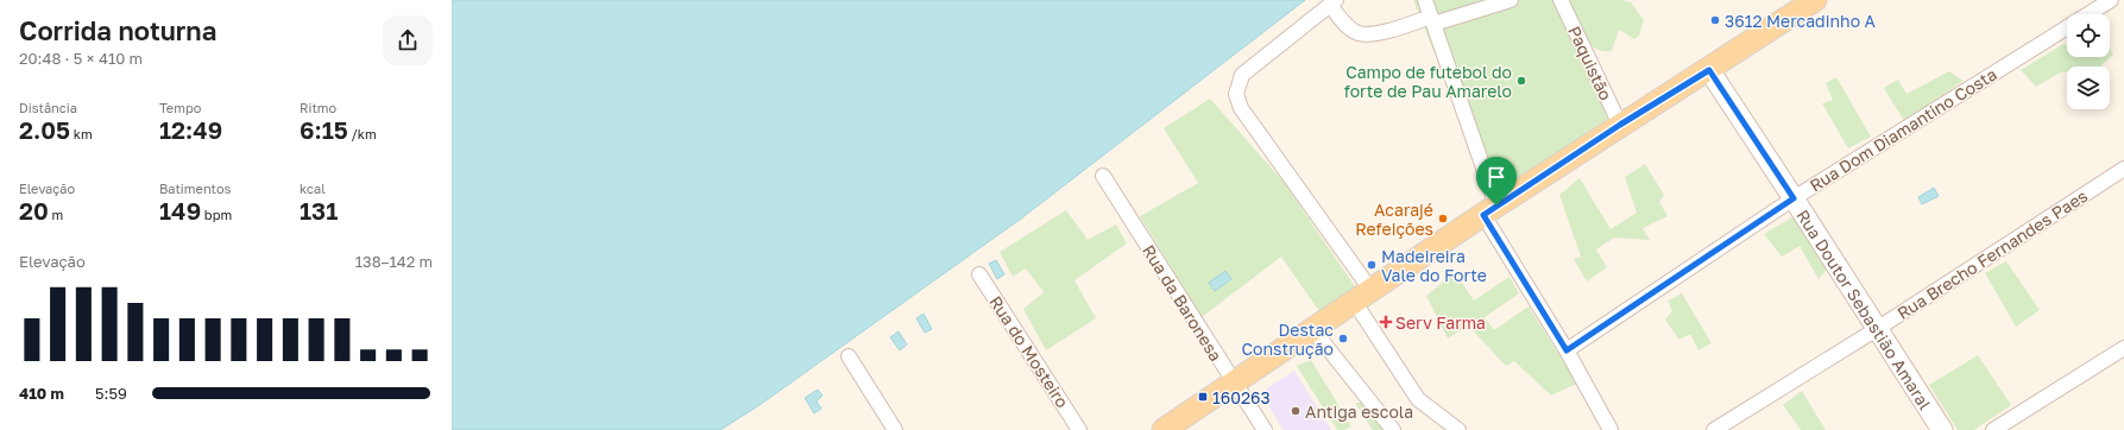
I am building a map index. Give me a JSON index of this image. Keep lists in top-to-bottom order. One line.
{"streets":{"street":["Paquistão","Rua Dom Diamantino Costa","Rua Brecho Fernandes Paes","Rua da Baronesa","Rua Doutor Sebastião Amaral","Rua do Mosteiro"]},"crossings":[["Rua Dom Diamantino Costa","Rua Doutor Sebastião Amaral"],["Rua Brecho Fernandes Paes","Rua Doutor Sebastião Amaral"]],"places":{"other":["3612 Mercadinho A","Campo de futebol do forte de Pau Amarelo","Acarajé Refeições","Madeireira Vale do Forte","Destac Construção","Antiga escola"],"health":["Serv Farma"],"transit":["160263"]},"page":{"heading":["Corrida noturna","20:48 · 5 × 410 m"],"stats":[["Distância","2.05 km"],["Tempo","12:49"],["Ritmo","6:15 /km"],["Elevação","20 m"],["Batimentos","149 bpm"],["kcal","131"]],"chart":["Elevação","138–142 m"],"list":[{"name":"410 m","note":"5:59"}]}}
